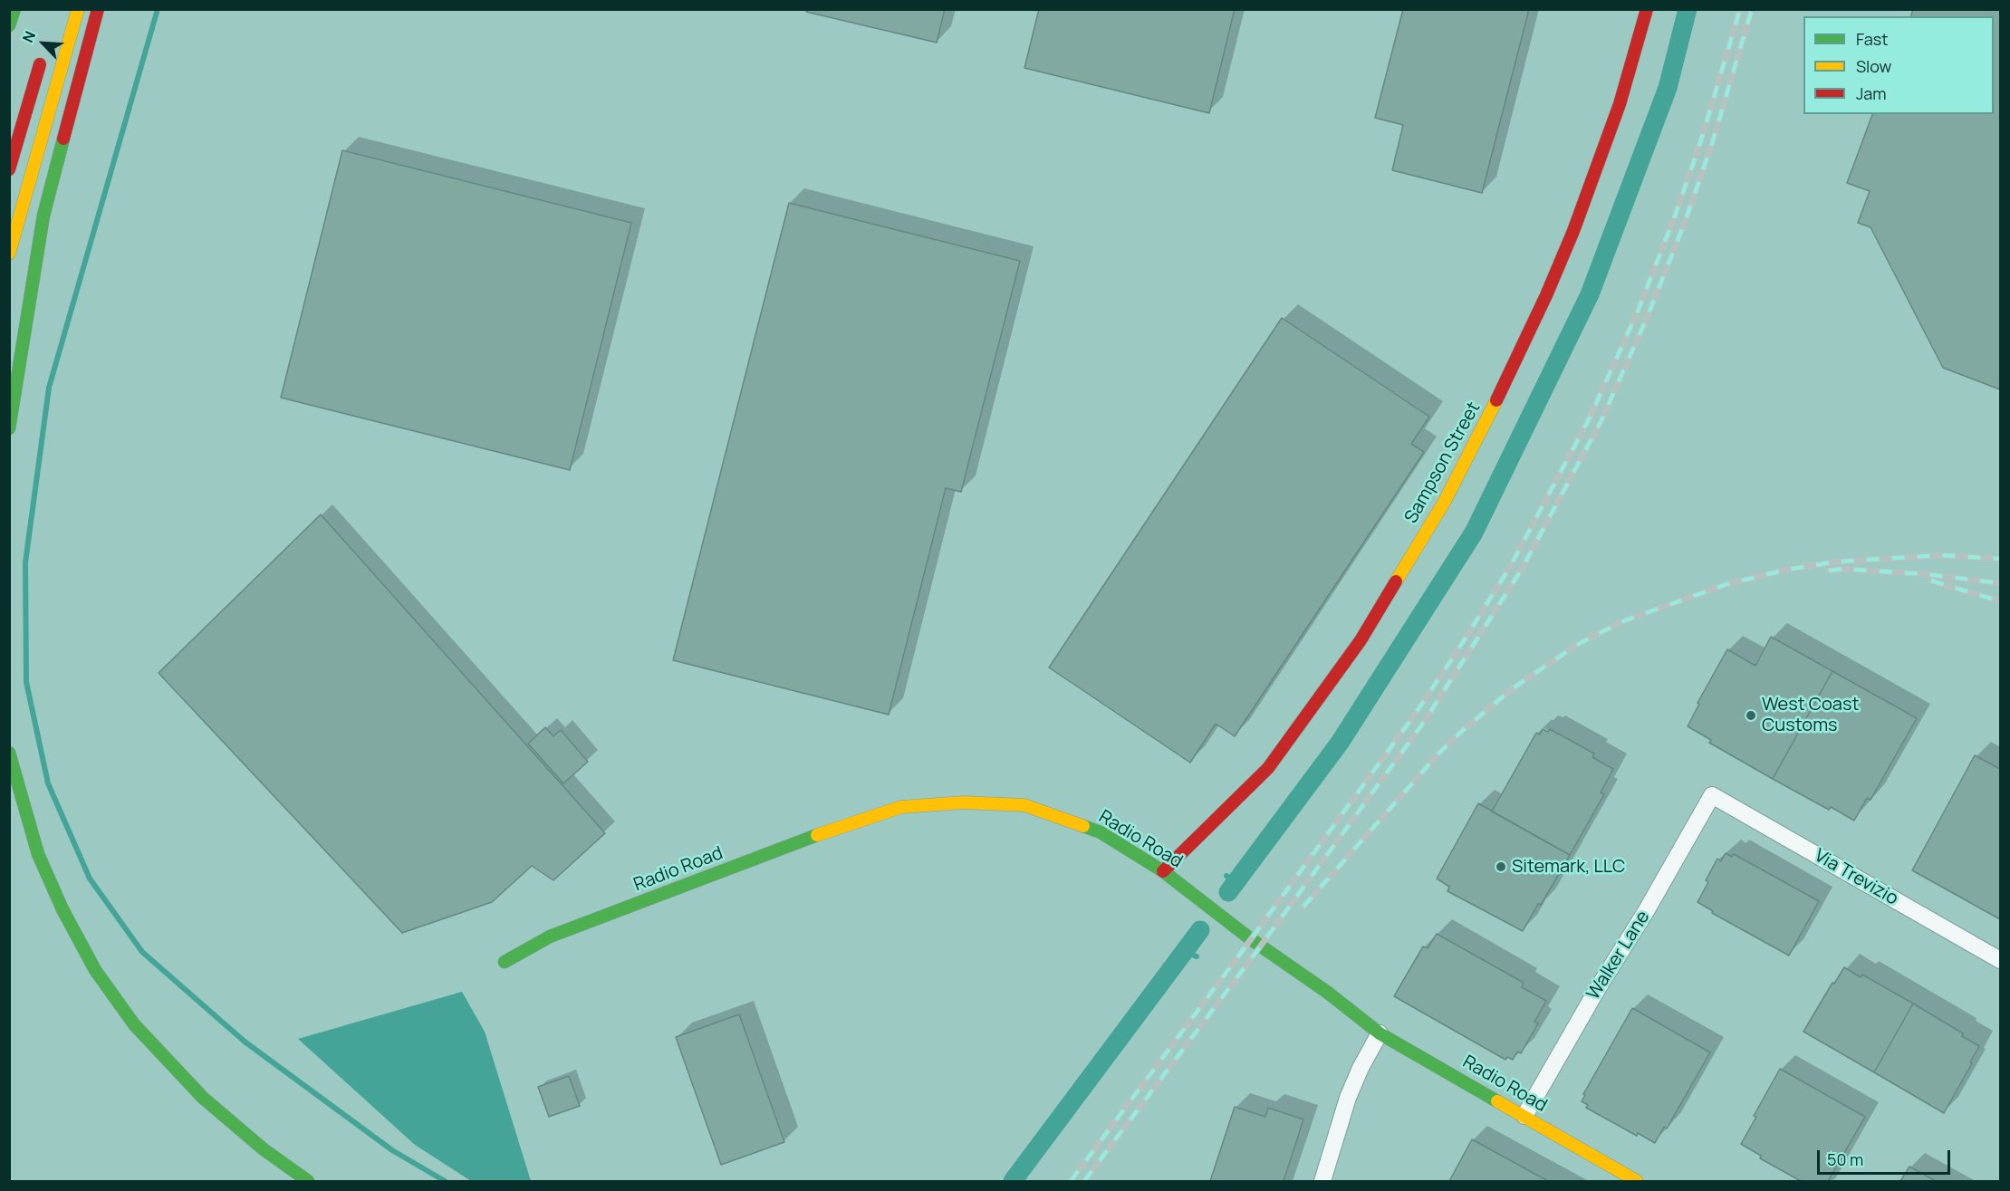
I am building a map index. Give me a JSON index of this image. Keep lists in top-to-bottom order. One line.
{"streets":{"main road":["Sampson Street","Radio Road"],"street":["Via Trevizio","Walker Lane"]},"crossings":[["Sampson Street","Radio Road"],["Radio Road","Walker Lane"],["Via Trevizio","Walker Lane"]],"places":["West Coast Customs","Sitemark, LLC"],"legend":["Fast","Slow","Jam"],"scale_bar":"50 m","north":"top left"}
